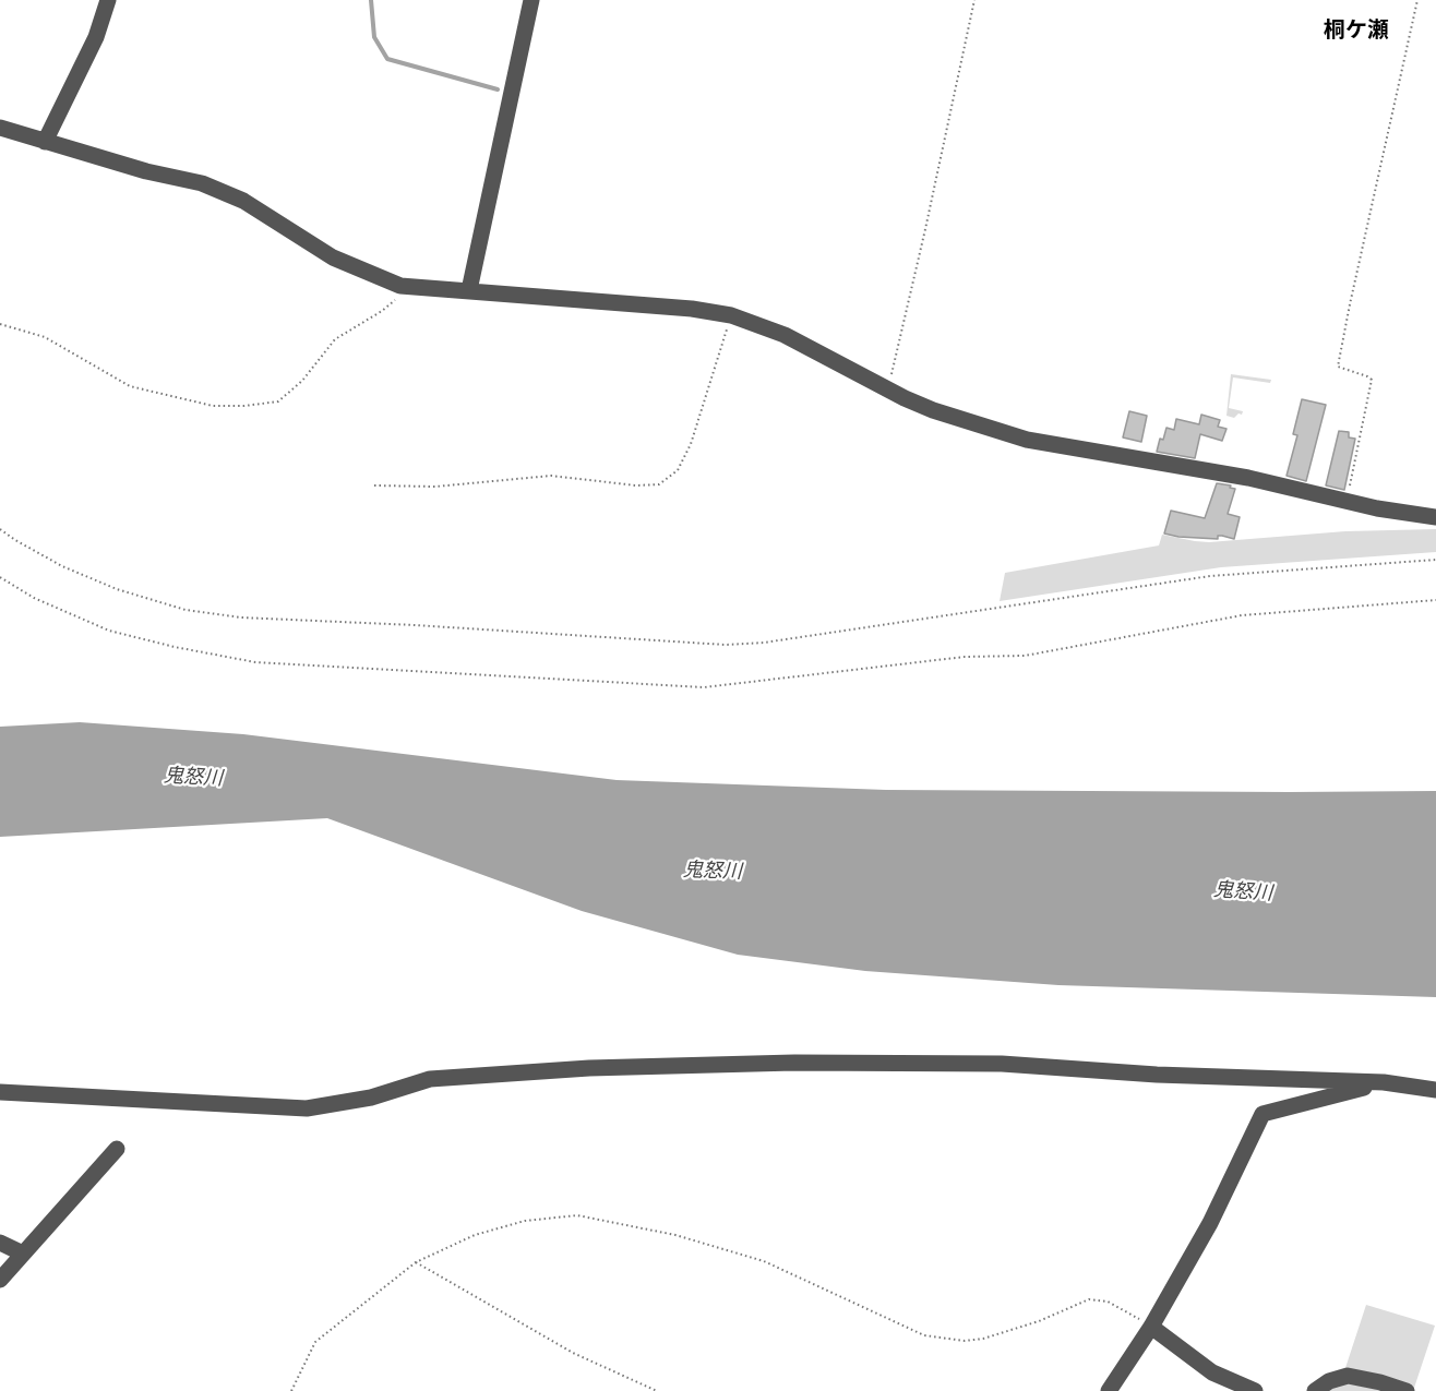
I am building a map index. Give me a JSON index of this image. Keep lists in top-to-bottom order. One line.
{"districts":["桐ケ瀬"],"water":["鬼怒川"]}
